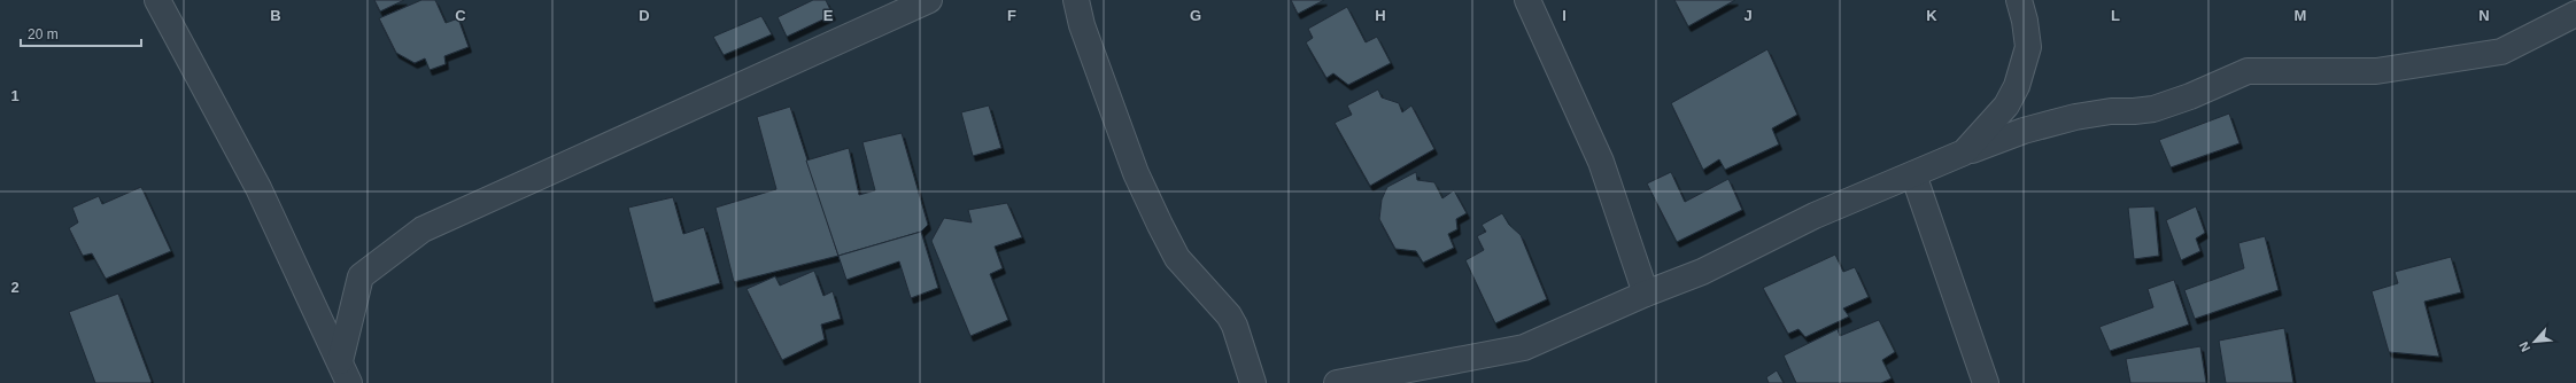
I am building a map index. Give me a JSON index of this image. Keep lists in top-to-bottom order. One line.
{"scale_bar":"20 m","north":"bottom left","grid":{"columns":["B","C","D","E","F","G","H","I","J","K","L","M","N"],"rows":["1","2"]}}
